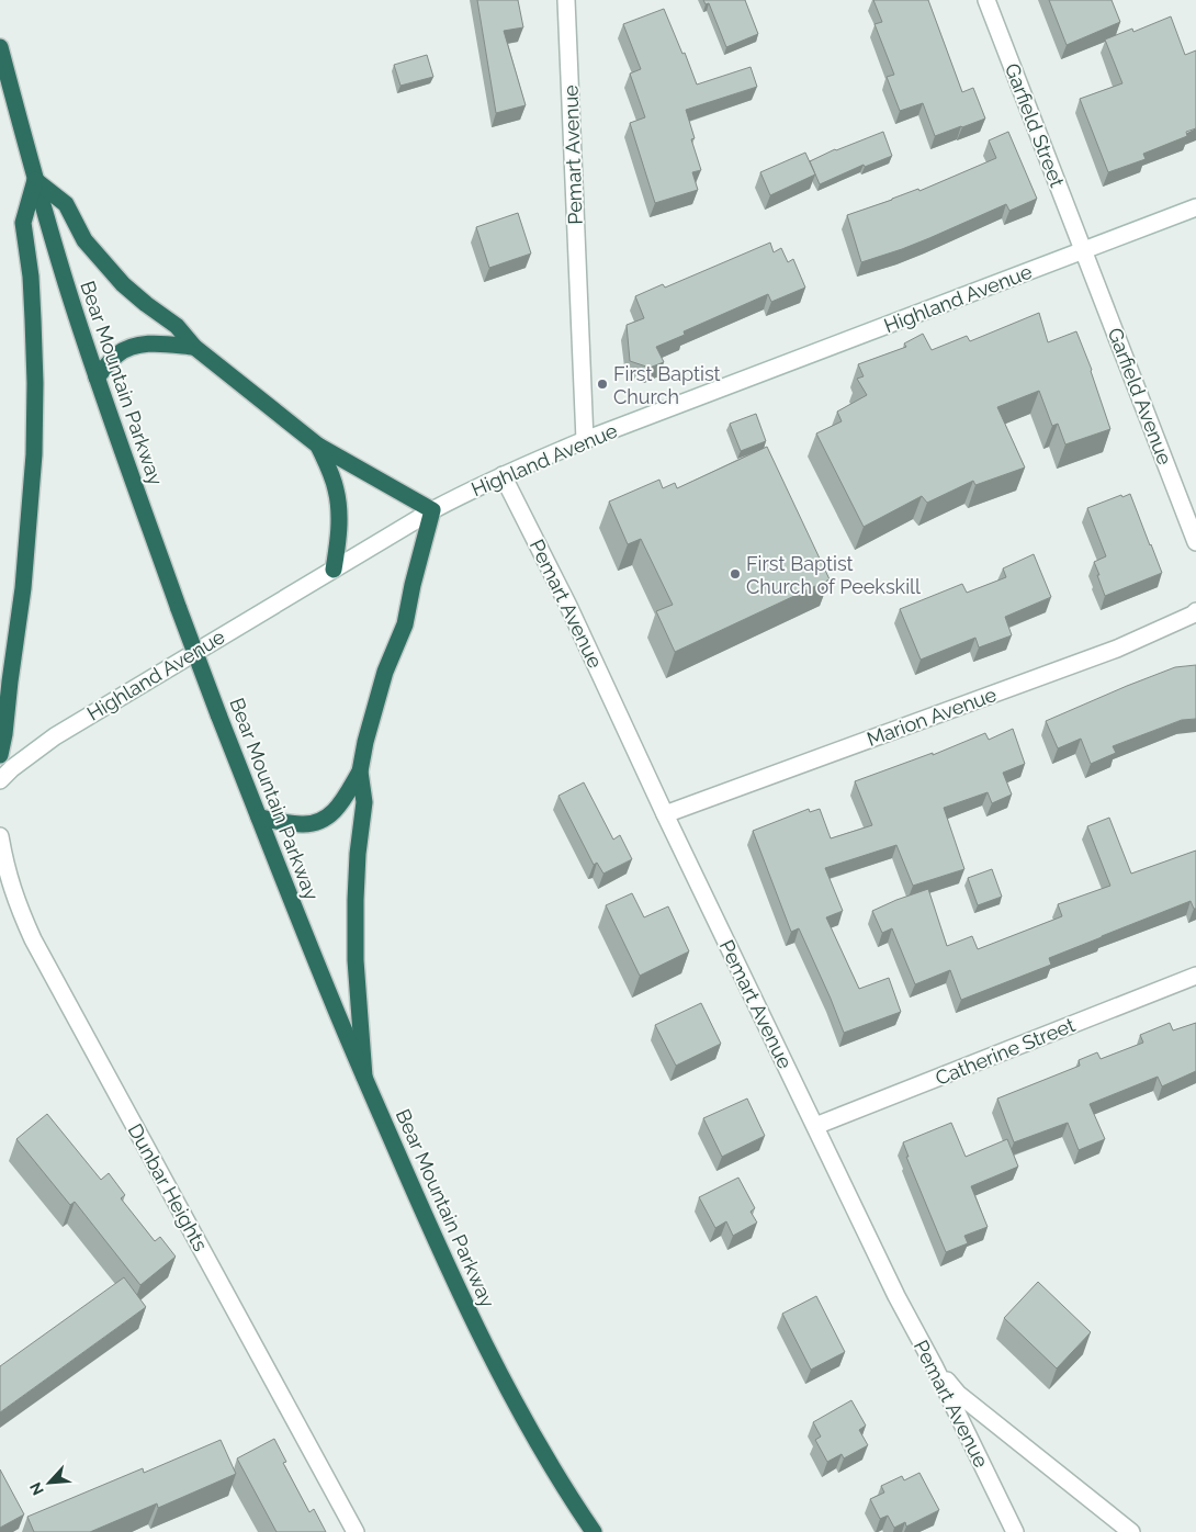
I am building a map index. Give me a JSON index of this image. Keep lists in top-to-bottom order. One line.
{"streets":{"highway":["Bear Mountain Parkway"],"street":["Garfield Street","Pemart Avenue","Highland Avenue","Garfield Avenue","Marion Avenue","Catherine Street","Dunbar Heights"]},"crossings":[["Garfield Street","Highland Avenue"],["Garfield Street","Garfield Avenue"],["Pemart Avenue","Highland Avenue"],["Pemart Avenue","Marion Avenue"],["Pemart Avenue","Catherine Street"],["Highland Avenue","Garfield Avenue"]],"places":["First Baptist Church","First Baptist Church of Peekskill"],"north":"bottom left"}
